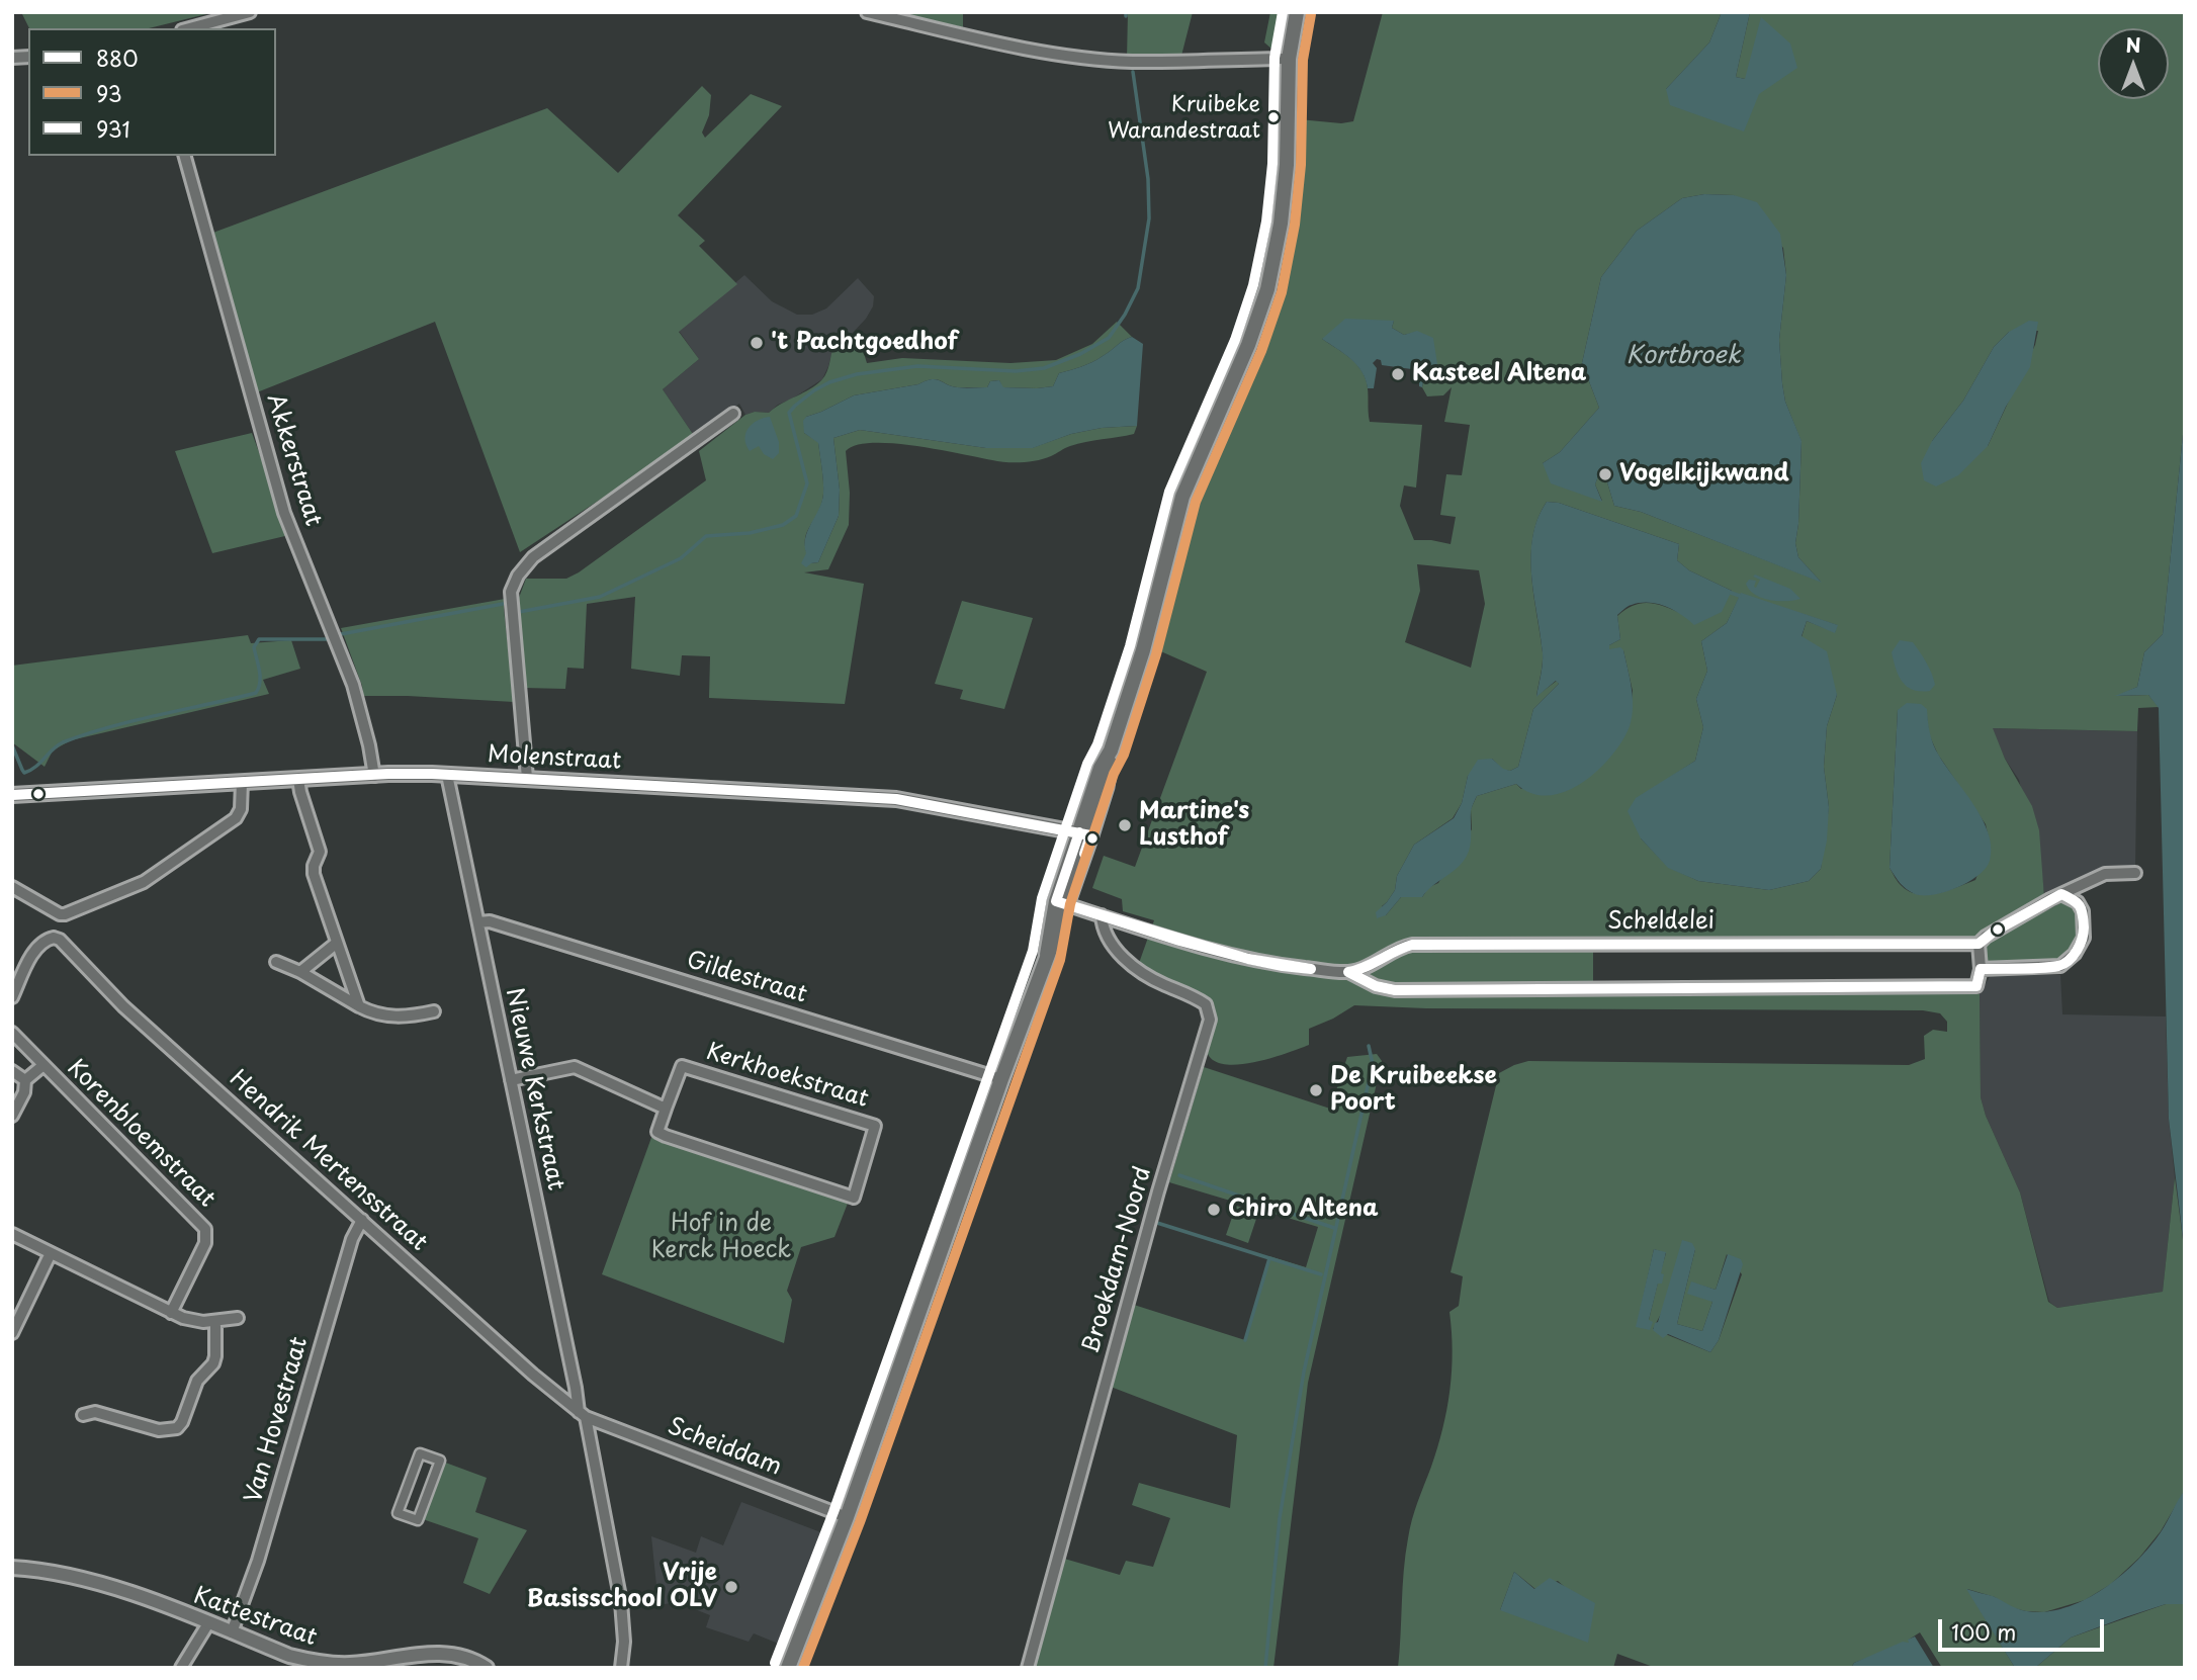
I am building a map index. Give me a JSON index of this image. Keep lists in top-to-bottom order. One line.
{"streets":{"street":["Akkerstraat","Molenstraat","Scheldelei","Gildestraat","Kerkhoekstraat","Nieuwe Kerkstraat","Korenbloemstraat","Hendrik Mertensstraat","Broekdam-Noord","Van Hovestraat","Scheiddam","Kattestraat"]},"crossings":[["Akkerstraat","Molenstraat"],["Molenstraat","Nieuwe Kerkstraat"],["Scheldelei","Broekdam-Noord"],["Gildestraat","Nieuwe Kerkstraat"],["Nieuwe Kerkstraat","Hendrik Mertensstraat"],["Nieuwe Kerkstraat","Scheiddam"],["Hendrik Mertensstraat","Van Hovestraat"],["Hendrik Mertensstraat","Scheiddam"],["Van Hovestraat","Kattestraat"]],"water":["Kortbroek"],"parks":["Hof in de Kerck Hoeck"],"places":["Kruibeke Warandestraat","'t Pachtgoedhof","Kasteel Altena","Vogelkijkwand","Martine's Lusthof","De Kruibeekse Poort","Chiro Altena","Vrije Basisschool OLV"],"lines":["transit line 931","transit line 93","transit line 880"],"legend":["880","93","931"],"scale_bar":"100 m","north":"top"}
